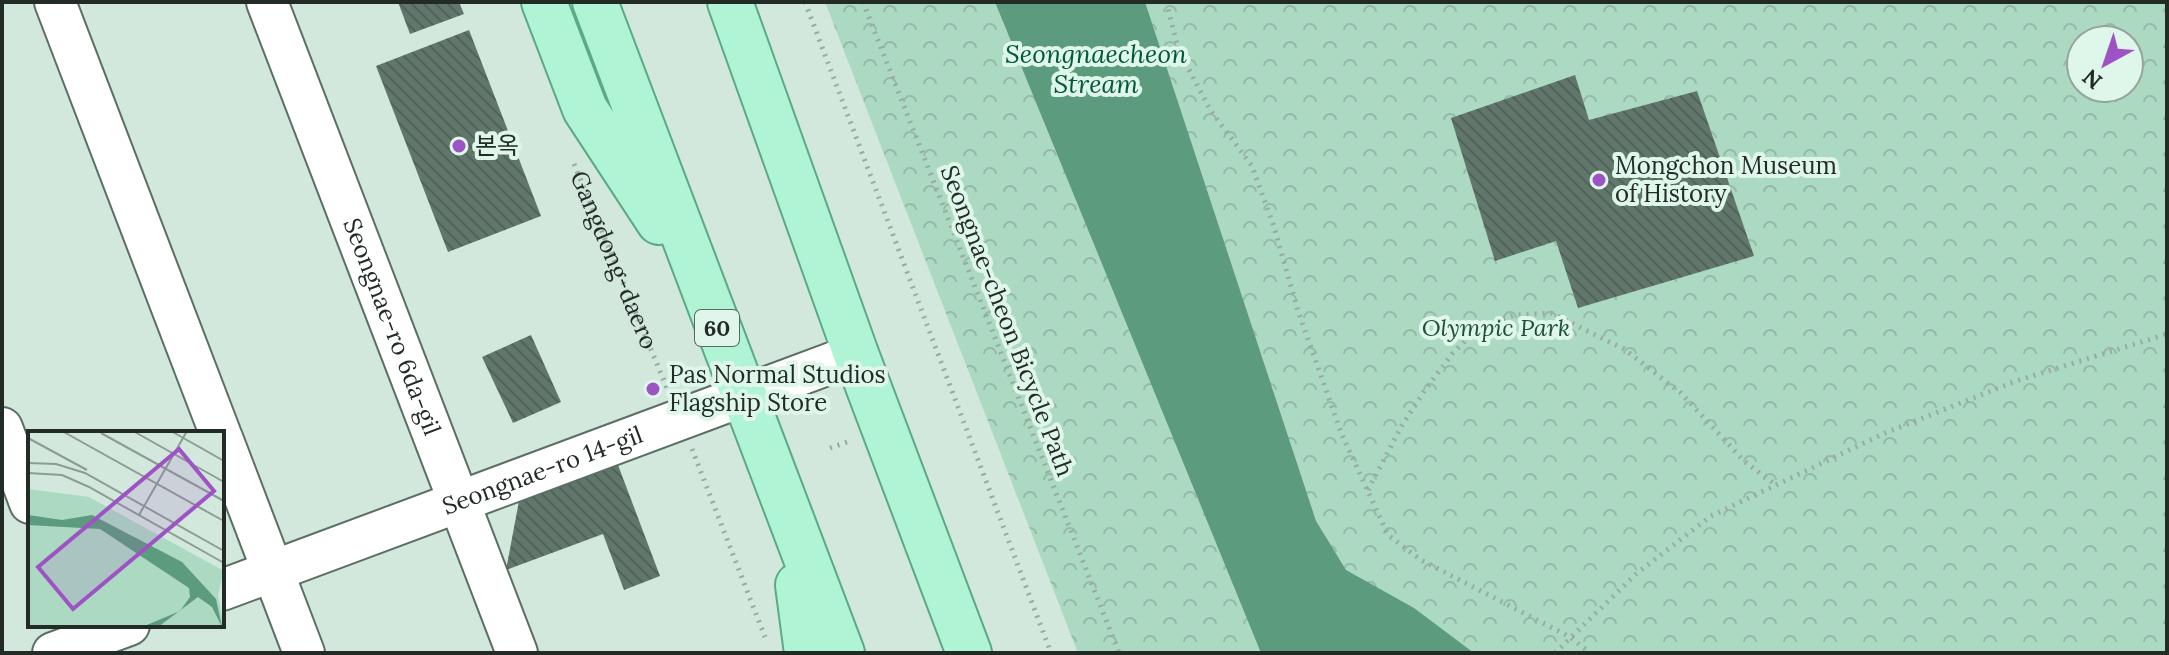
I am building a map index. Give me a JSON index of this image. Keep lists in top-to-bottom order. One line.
{"streets":{"main road":["60"],"street":["Seongnae-ro 6da-gil","Seongnae-ro 14-gil"],"path":["Gangdong-daero","Seongnae-cheon Bicycle Path"]},"crossings":[["Gangdong-daero","Seongnae-ro 14-gil"],["Seongnae-ro 6da-gil","Seongnae-ro 14-gil"],["60","Seongnae-ro 14-gil"]],"water":["Seongnaecheon Stream"],"parks":["Olympic Park"],"places":["본옥","Mongchon Museum of History","Pas Normal Studios Flagship Store"],"north":"bottom left"}
